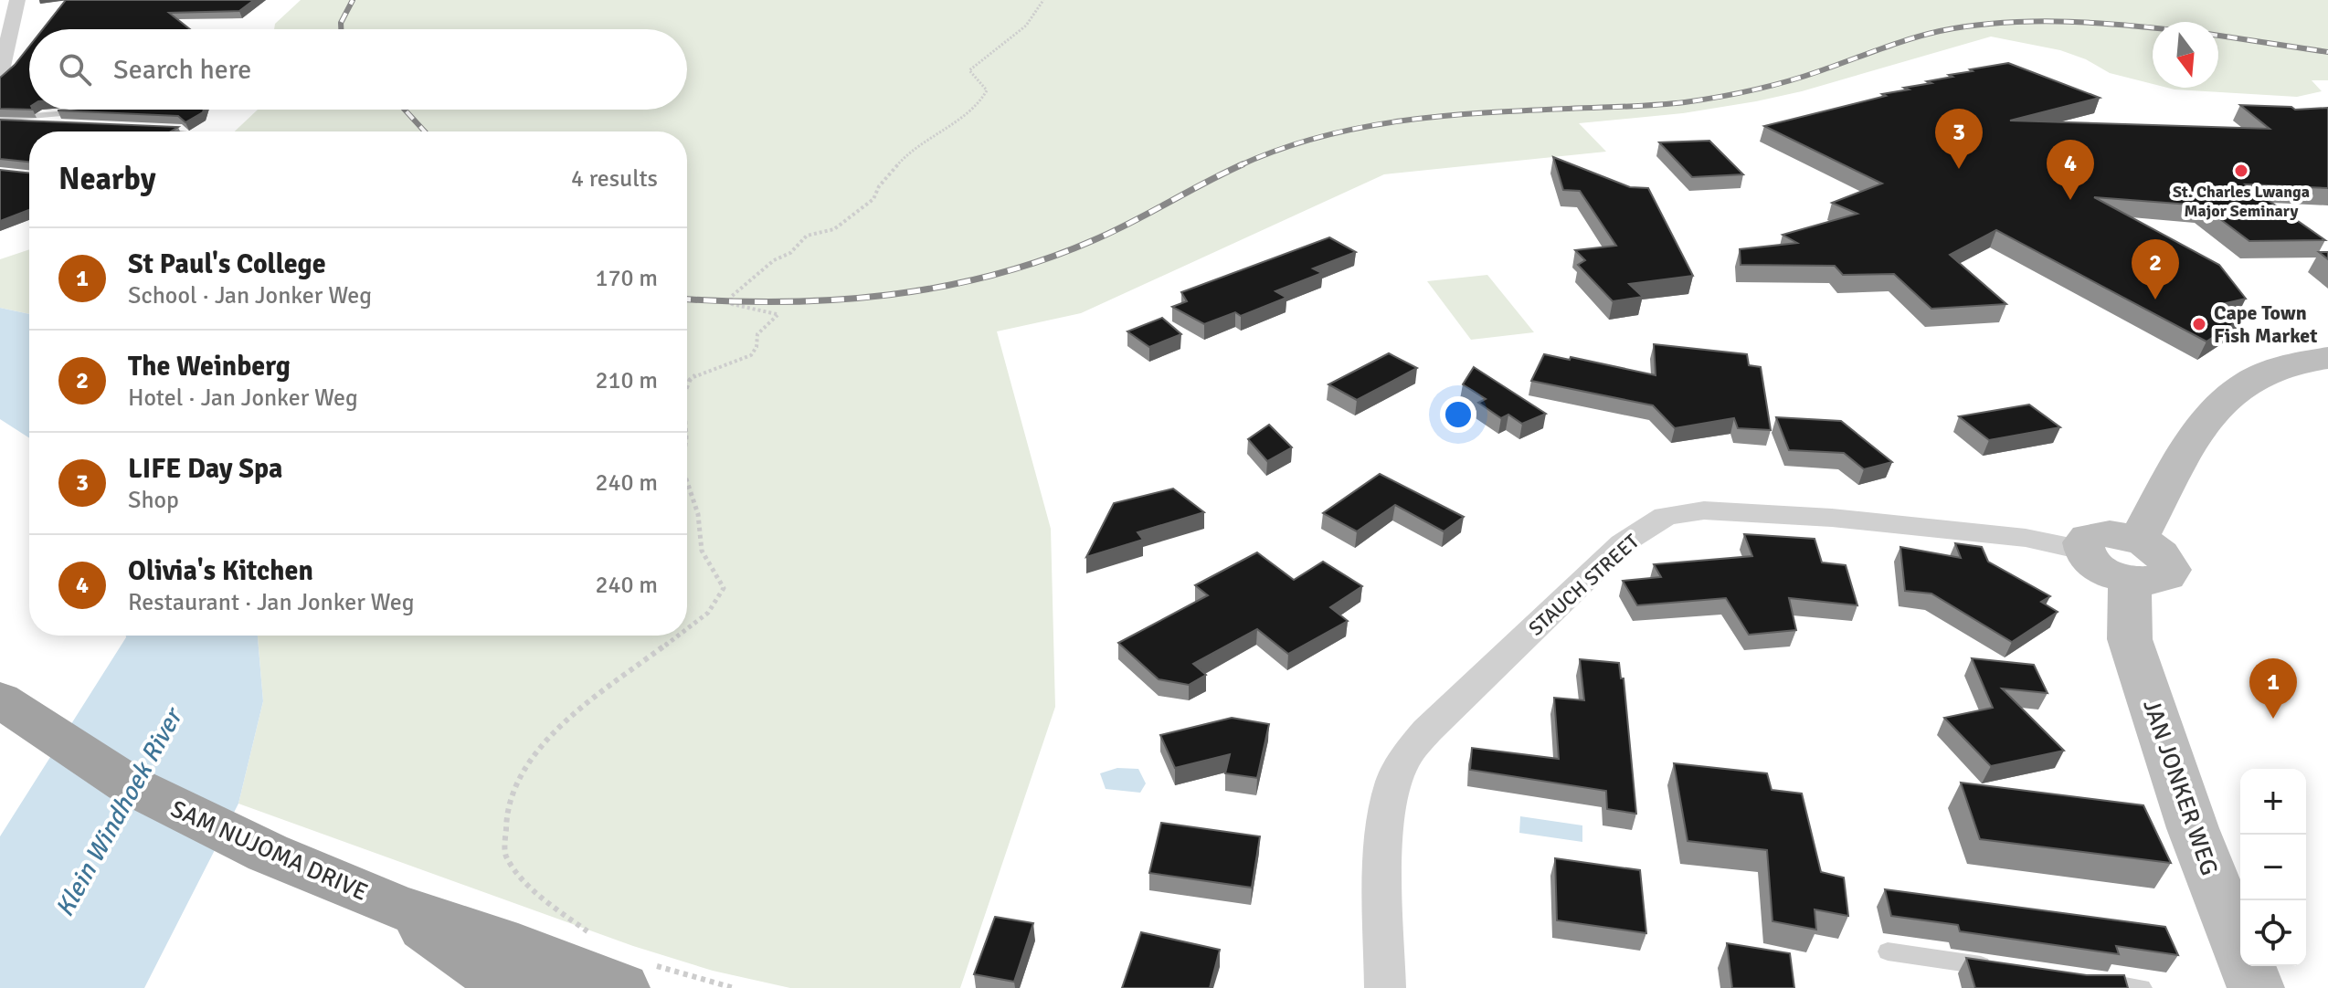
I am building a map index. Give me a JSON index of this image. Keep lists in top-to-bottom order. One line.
{"streets":{"highway":["SAM NUJOMA DRIVE"],"main road":["JAN JONKER WEG"],"street":["STAUCH STREET"]},"water":["Klein Windhoek River"],"places":["St. Charles Lwanga Major Seminary","Cape Town Fish Market"],"north":"bottom","page":{"search":"Search here","pins":["3","4","2","1"],"heading":["Nearby","4 results"],"list":[{"mark":"1","name":"St Paul's College","note":"School · Jan Jonker Weg","value":"170 m"},{"mark":"2","name":"The Weinberg","note":"Hotel · Jan Jonker Weg","value":"210 m"},{"mark":"3","name":"LIFE Day Spa","note":"Shop","value":"240 m"},{"mark":"4","name":"Olivia's Kitchen","note":"Restaurant · Jan Jonker Weg","value":"240 m"}],"map_buttons":["+","−"]}}
